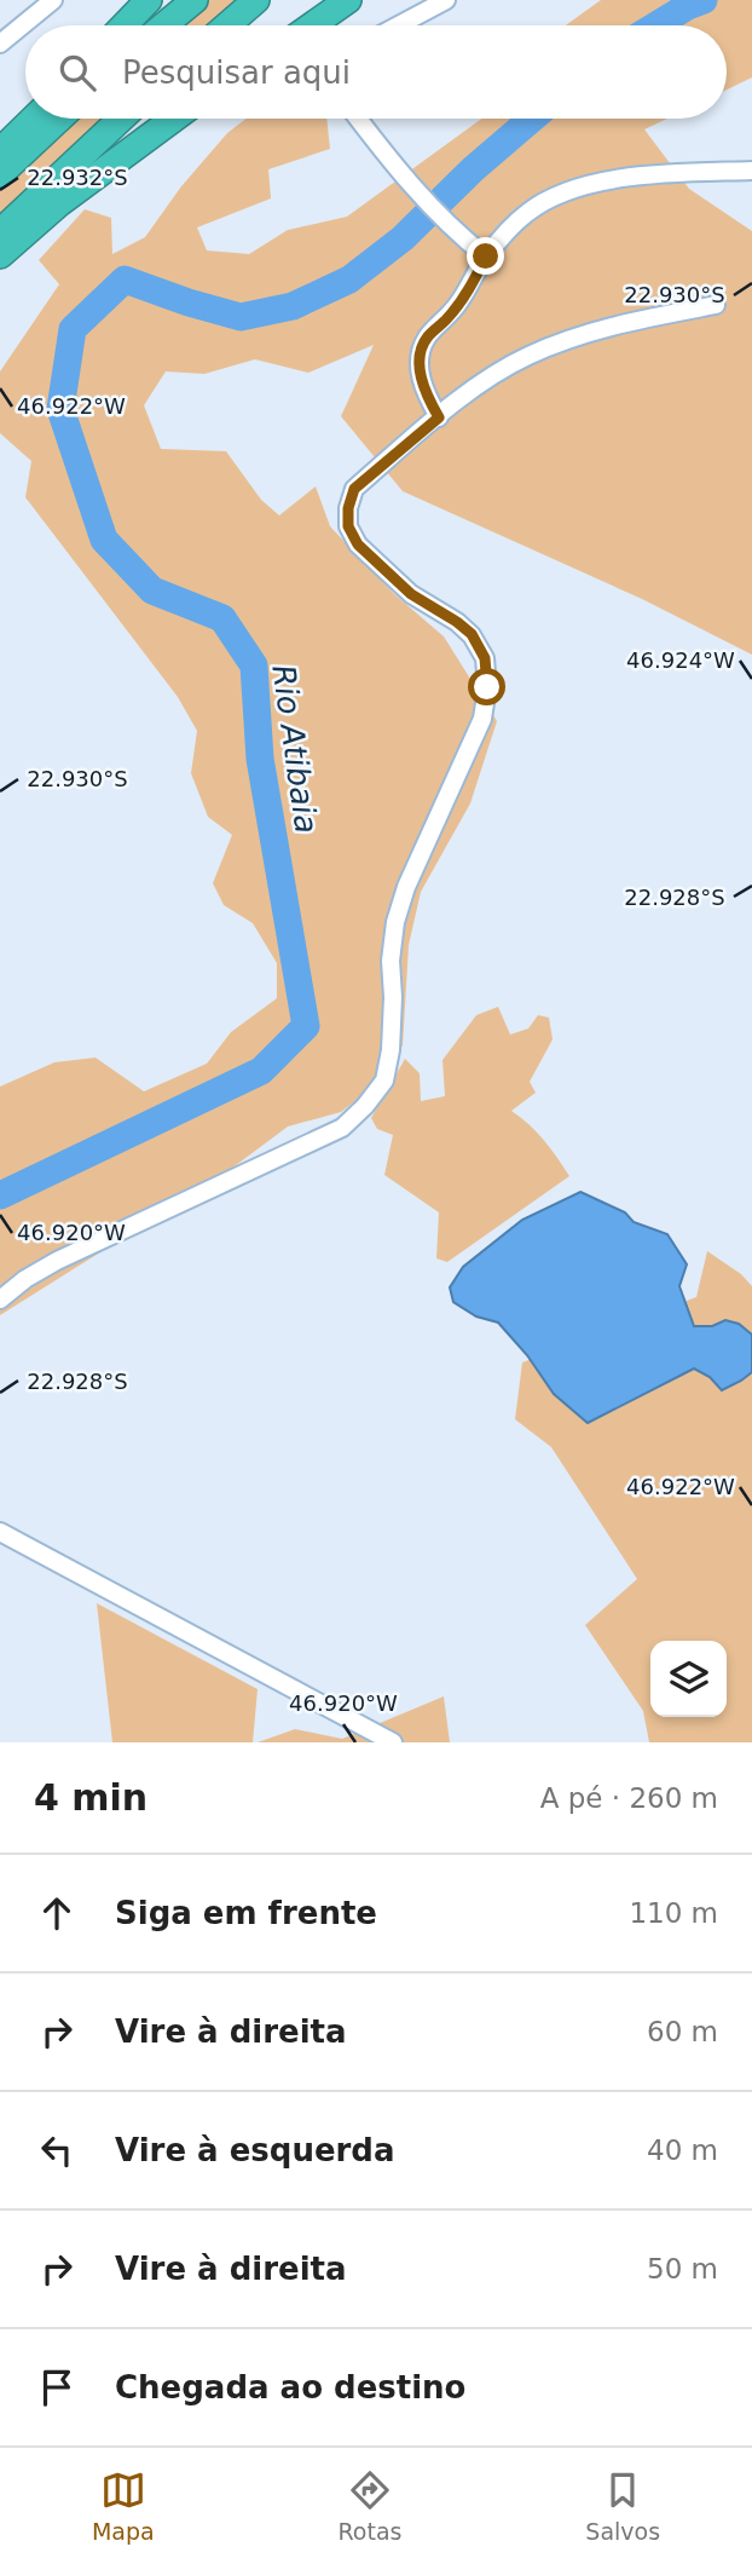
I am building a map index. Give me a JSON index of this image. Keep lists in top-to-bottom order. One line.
{"water":["Rio Atibaia"],"page":{"search":"Pesquisar aqui","heading":["4 min","A pé · 260 m"],"list":[["Siga em frente","110 m"],["Vire à direita","60 m"],["Vire à esquerda","40 m"],["Vire à direita","50 m"],"Chegada ao destino"],"nav":["Mapa","Rotas","Salvos"]},"coordinates":["22.932°S","22.930°S","46.922°W","46.924°W","22.928°S","46.920°W"]}
